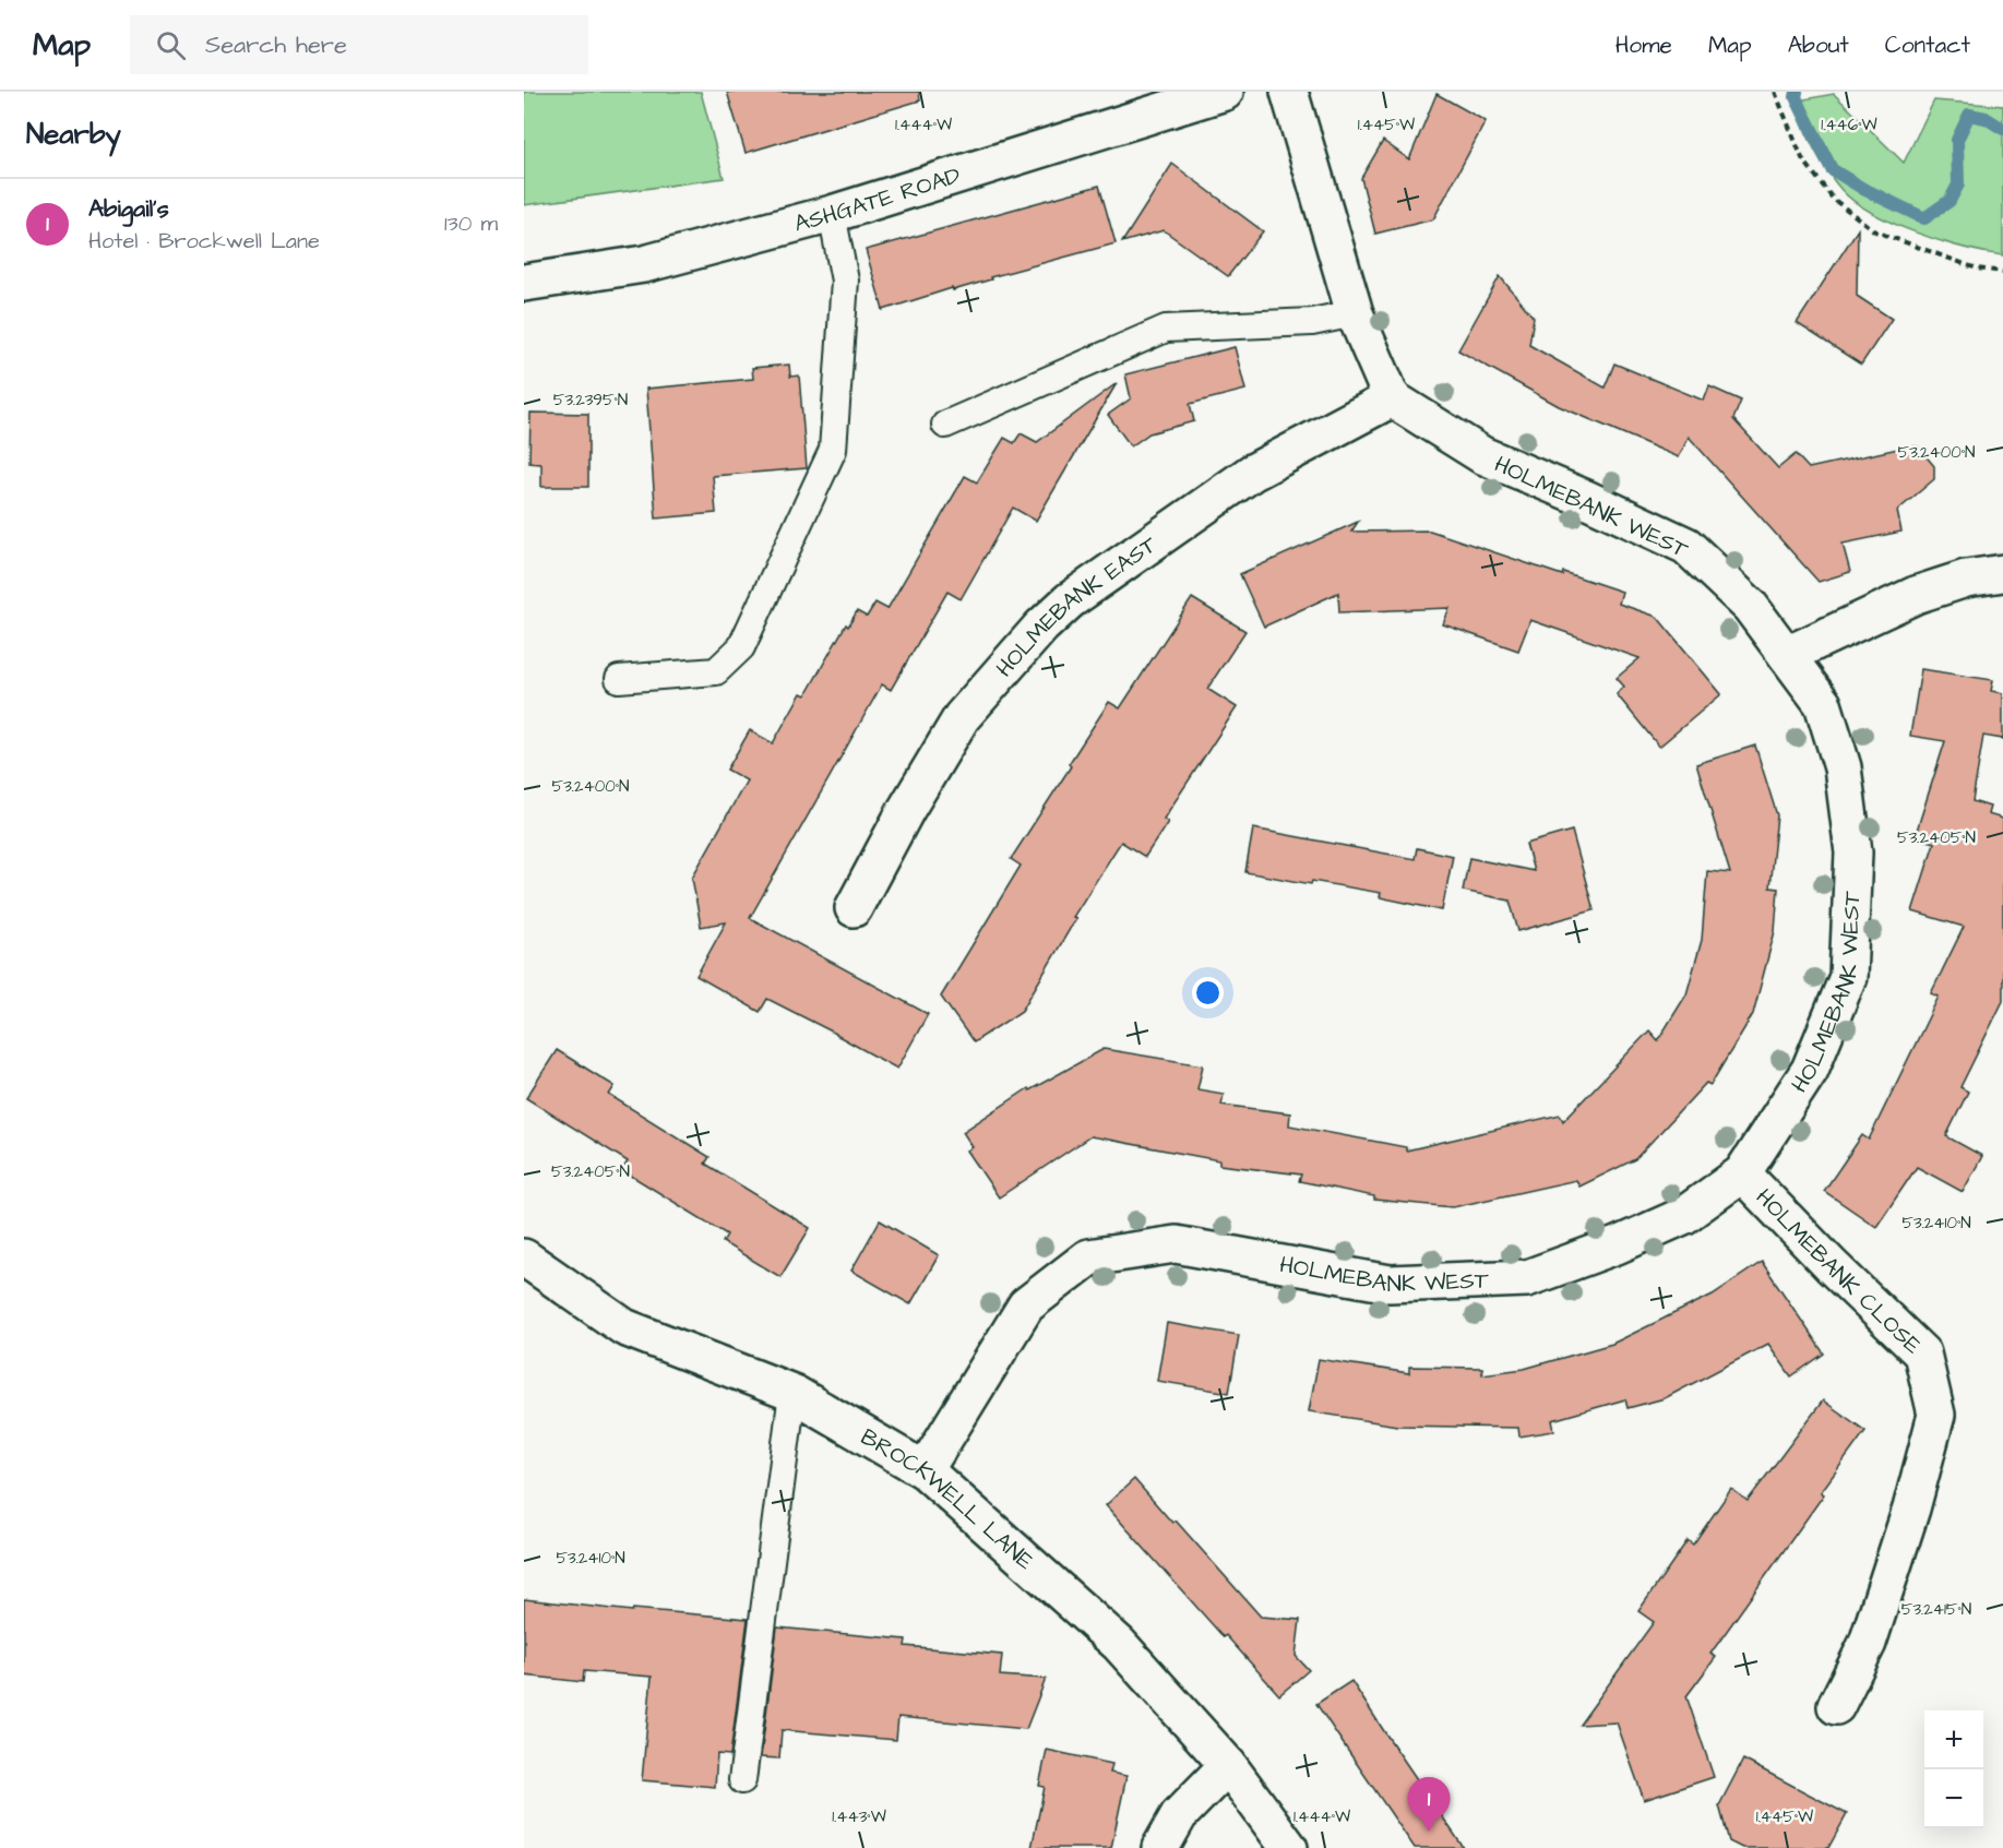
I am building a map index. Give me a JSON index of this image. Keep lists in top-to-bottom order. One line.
{"streets":{"street":["ASHGATE ROAD","HOLMEBANK WEST","HOLMEBANK EAST","HOLMEBANK CLOSE","BROCKWELL LANE"]},"crossings":[["HOLMEBANK WEST","HOLMEBANK EAST"],["HOLMEBANK WEST","HOLMEBANK CLOSE"],["HOLMEBANK WEST","BROCKWELL LANE"]],"page":{"header":"Map","search":"Search here","nav":["Home","Map","About","Contact"],"heading":"Nearby","list":[{"mark":"1","name":"Abigail's","note":"Hotel · Brockwell Lane","value":"130 m"}],"map_buttons":["+","−"],"pins":"1"},"coordinates":["1.444°W","1.445°W","1.446°W","53.2395°N","53.2400°N","53.2405°N","53.2410°N","53.2415°N","1.443°W"]}
